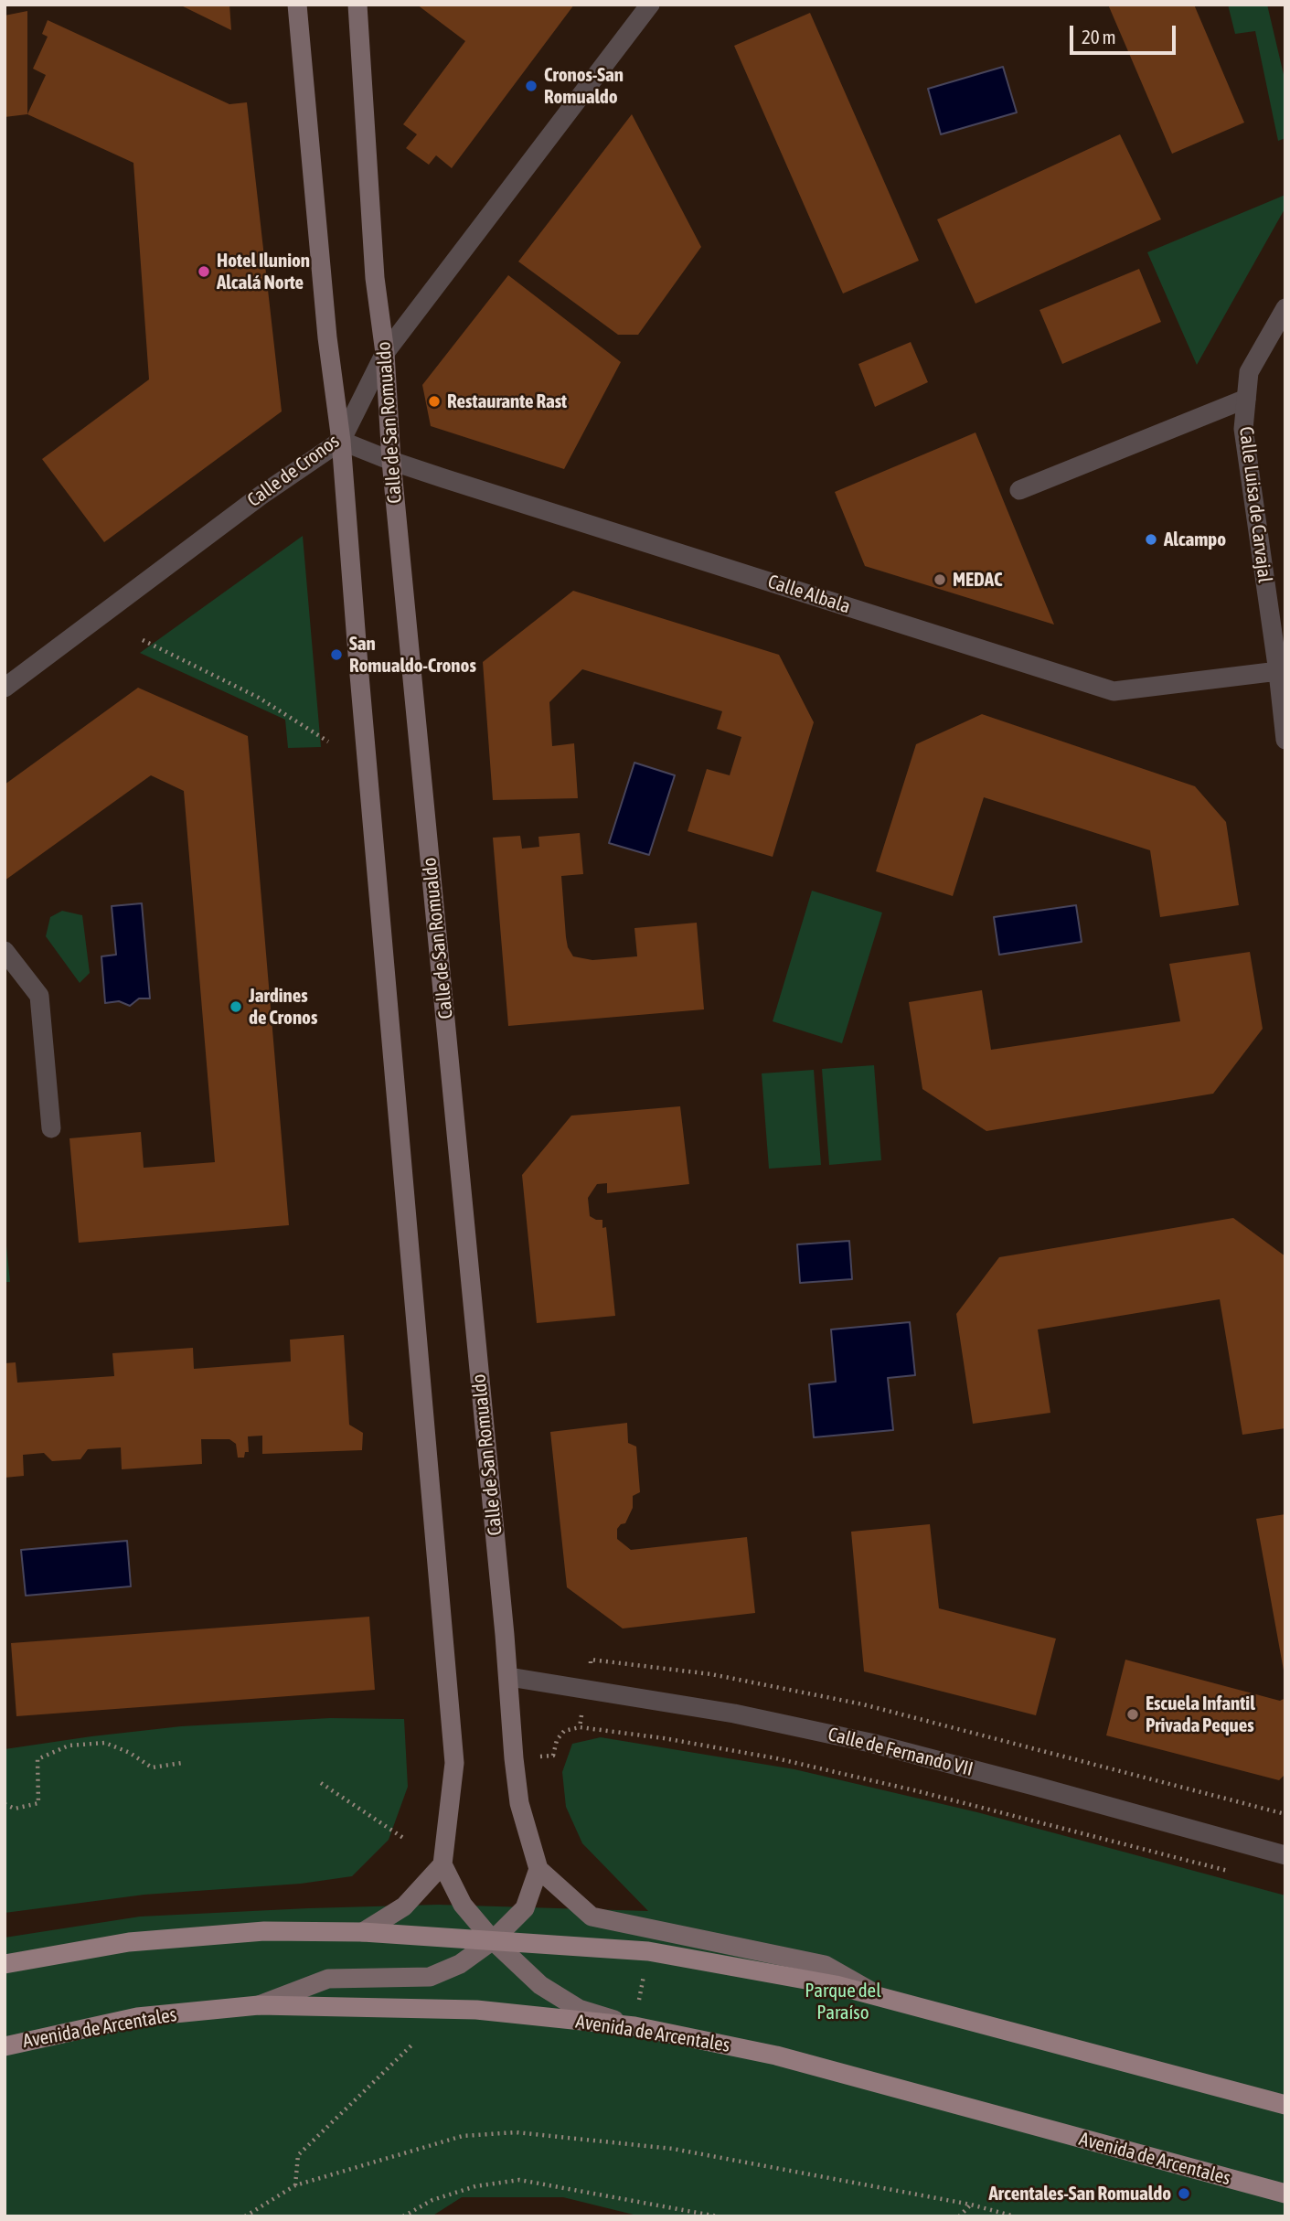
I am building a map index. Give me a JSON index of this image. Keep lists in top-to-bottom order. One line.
{"streets":{"main road":["Calle de San Romualdo","Avenida de Arcentales"],"street":["Calle de Cronos","Calle Luisa de Carvajal","Calle Albala","Calle de Fernando VII"]},"crossings":[["Calle de San Romualdo","Calle de Cronos"],["Calle de San Romualdo","Calle Albala"],["Calle de San Romualdo","Calle de Fernando VII"],["Calle de Cronos","Calle Albala"],["Calle Luisa de Carvajal","Calle Albala"]],"parks":["Parque del Paraíso"],"places":["Cronos-San Romualdo","Hotel Ilunion Alcalá Norte","Restaurante Rast","Alcampo","MEDAC","San Romualdo-Cronos","Jardines de Cronos","Escuela Infantil Privada Peques","Arcentales-San Romualdo"],"scale_bar":"20 m"}
